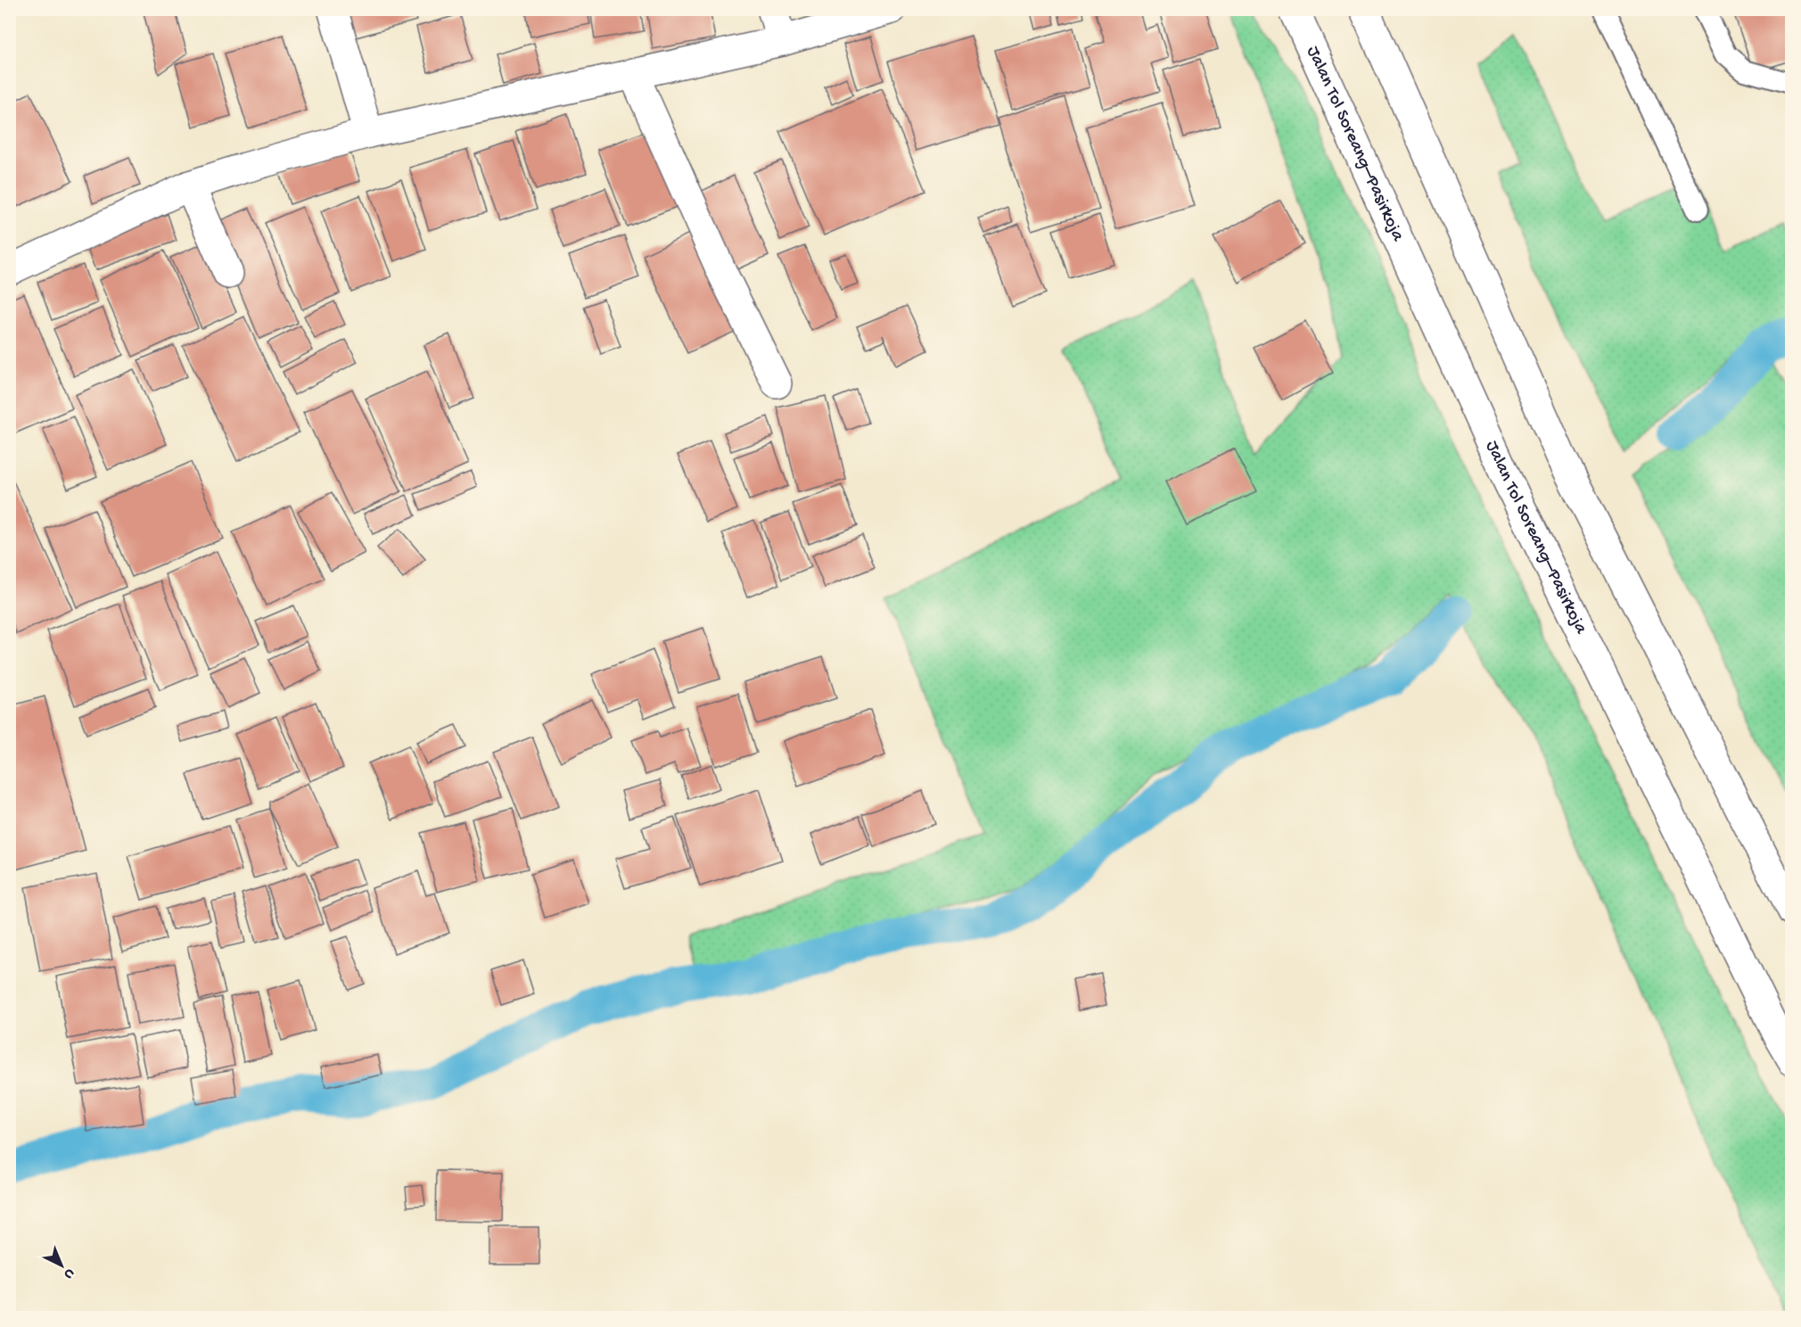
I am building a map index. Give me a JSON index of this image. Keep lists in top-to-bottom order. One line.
{"streets":{"main road":["Jalan Tol Soreang–Pasirkoja"]},"north":"bottom right"}
